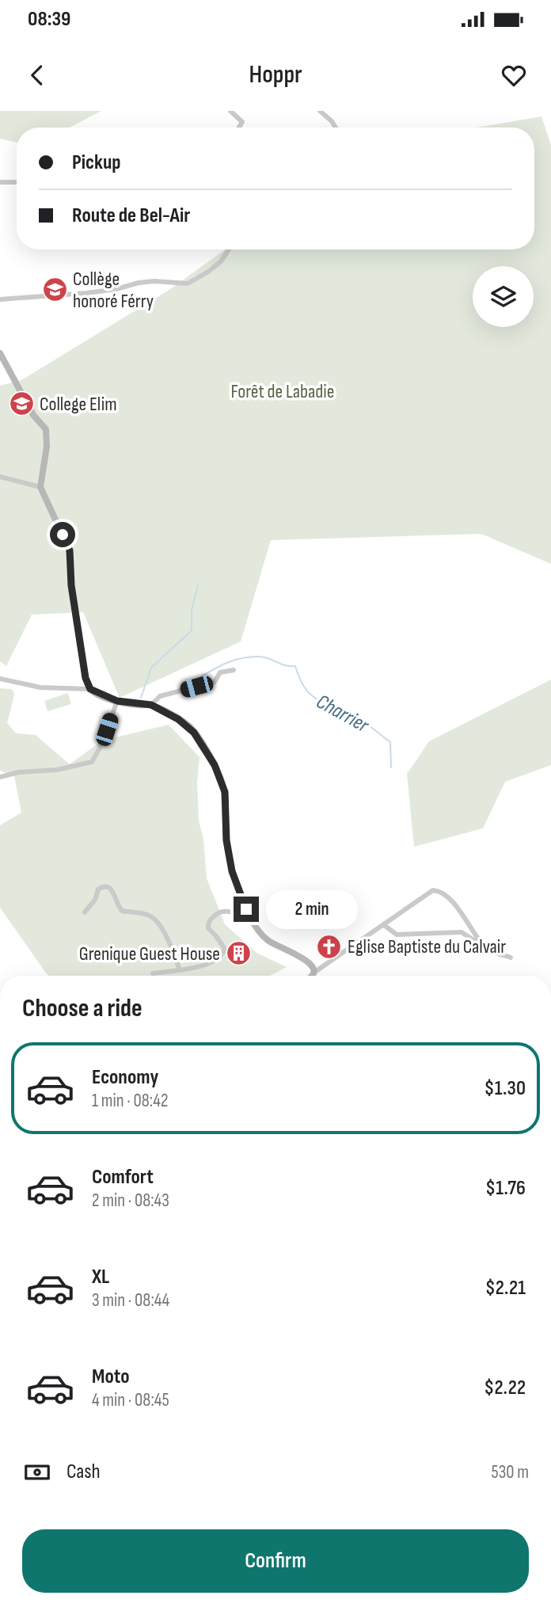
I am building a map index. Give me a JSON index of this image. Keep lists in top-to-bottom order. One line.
{"water":["Charrier"],"parks":["Forêt de Labadie"],"places":{"school or university":["Collège honoré Férry","College Elim"],"church":["Eglise Baptiste du Calvair"],"building":["Grenique Guest House"]},"page":{"status":"08:39","header":"Hoppr","banner":["Pickup","Route de Bel-Air"],"bubble":"2 min","heading":"Choose a ride","list":[{"name":"Economy","note":"1 min · 08:42","value":"$1.30"},{"name":"Comfort","note":"2 min · 08:43","value":"$1.76"},{"name":"XL","note":"3 min · 08:44","value":"$2.21"},{"name":"Moto","note":"4 min · 08:45","value":"$2.22"}],"pay":["Cash","530 m"],"buttons":"Confirm"}}
